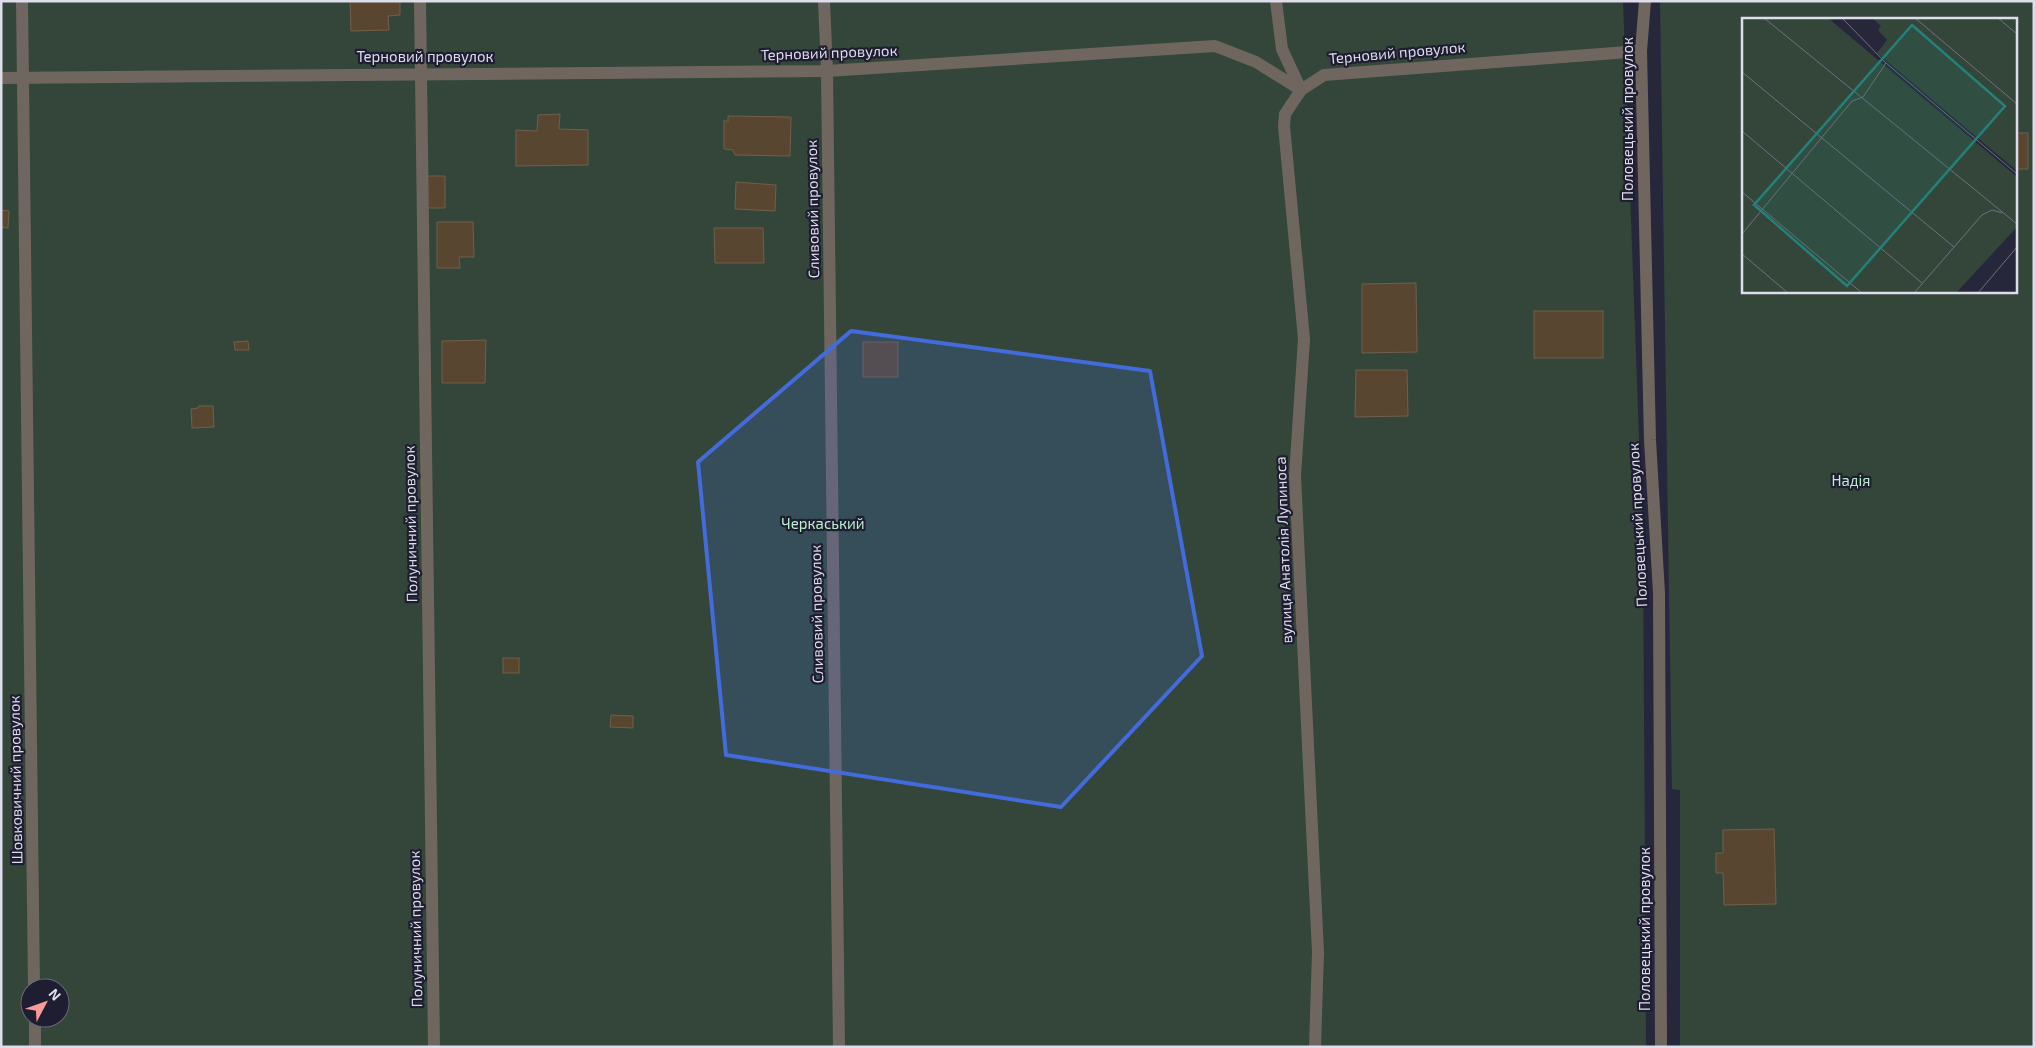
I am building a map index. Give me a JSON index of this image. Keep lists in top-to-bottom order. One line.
{"streets":{"street":["Терновий провулок","Половецький провулок","Сливовий провулок","Полуничний провулок","вулиця Анатолія Лупиноса","Шовковичний провулок"]},"crossings":[["Терновий провулок","Половецький провулок"],["Терновий провулок","Сливовий провулок"],["Терновий провулок","Полуничний провулок"],["Терновий провулок","вулиця Анатолія Лупиноса"],["Терновий провулок","Шовковичний провулок"]],"parks":["Надія","Черкаський"],"north":"top right"}
